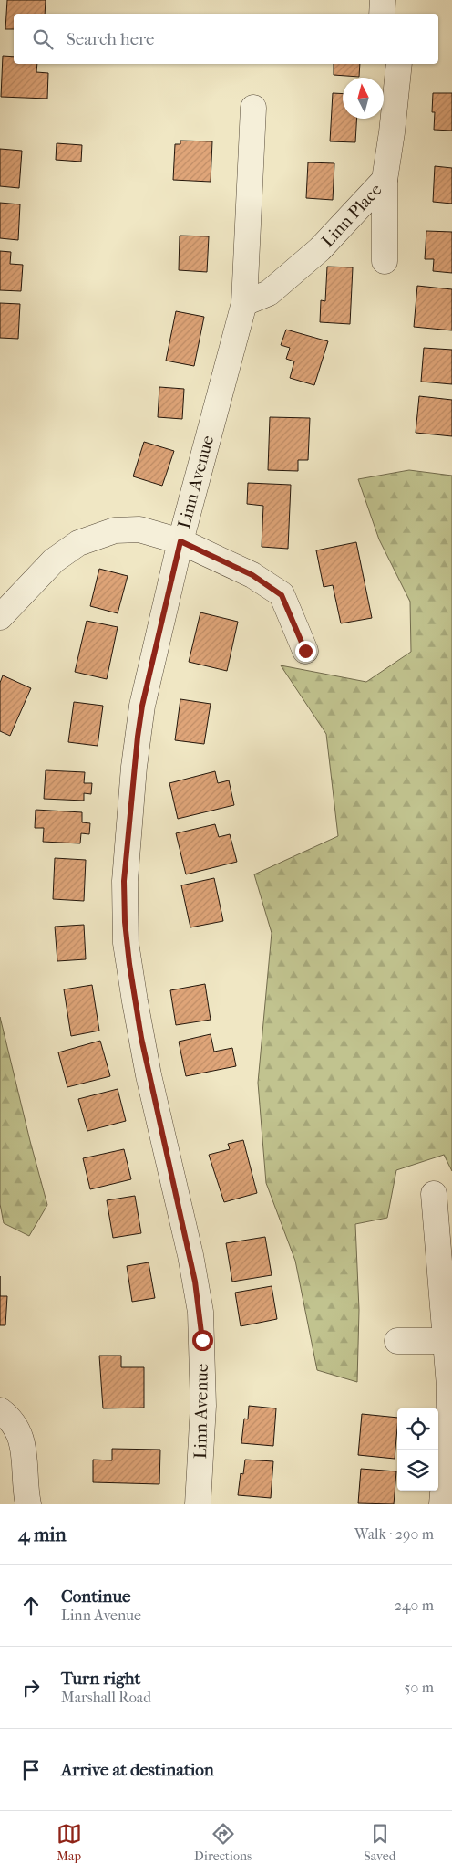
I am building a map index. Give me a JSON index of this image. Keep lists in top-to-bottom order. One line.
{"streets":{"street":["Linn Place","Linn Avenue"]},"crossings":[["Linn Place","Linn Avenue"]],"north":"top","page":{"search":"Search here","heading":["4 min","Walk · 290 m"],"list":[["Continue","Linn Avenue","240 m"],["Turn right","Marshall Road","50 m"],"Arrive at destination"],"nav":["Map","Directions","Saved"]}}
